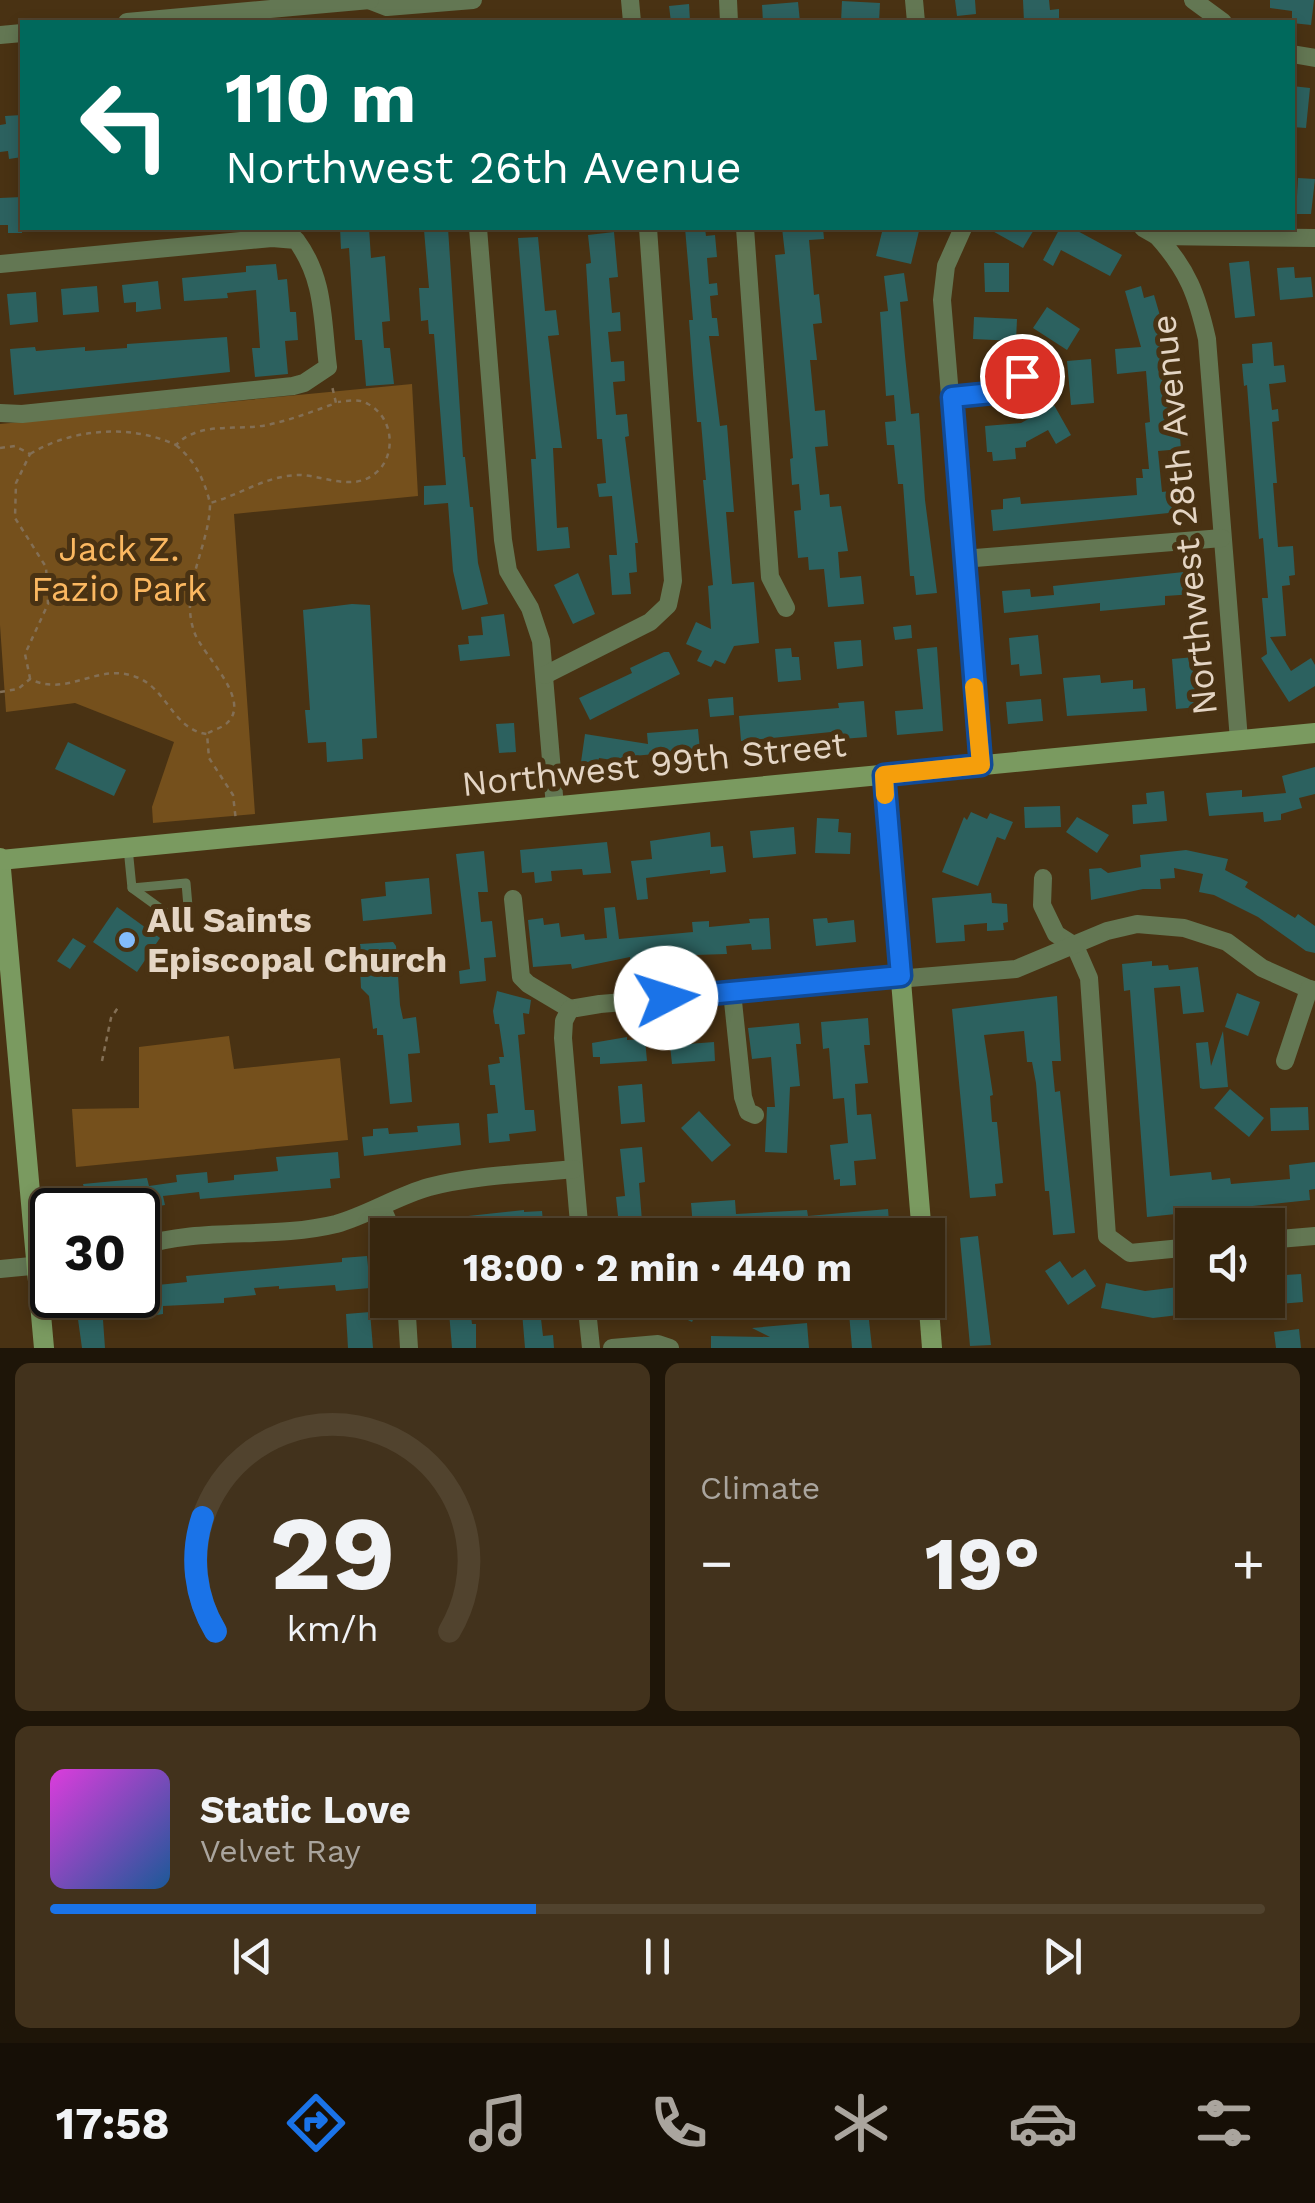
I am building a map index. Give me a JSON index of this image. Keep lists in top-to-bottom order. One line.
{"streets":{"main road":["Northwest 99th Street"],"street":["Northwest 28th Avenue"]},"crossings":[["Northwest 28th Avenue","Northwest 99th Street"]],"parks":["Jack Z. Fazio Park"],"places":["All Saints Episcopal Church"],"page":{"turn":["110 m","Northwest 26th Avenue"],"limit":"30","trip":"18:00 · 2 min · 440 m","tile":"Climate","heat":["−","19°","+"],"song":["Static Love","Velvet Ray"],"tabs":"17:58","gauge":["29","km/h"]}}
